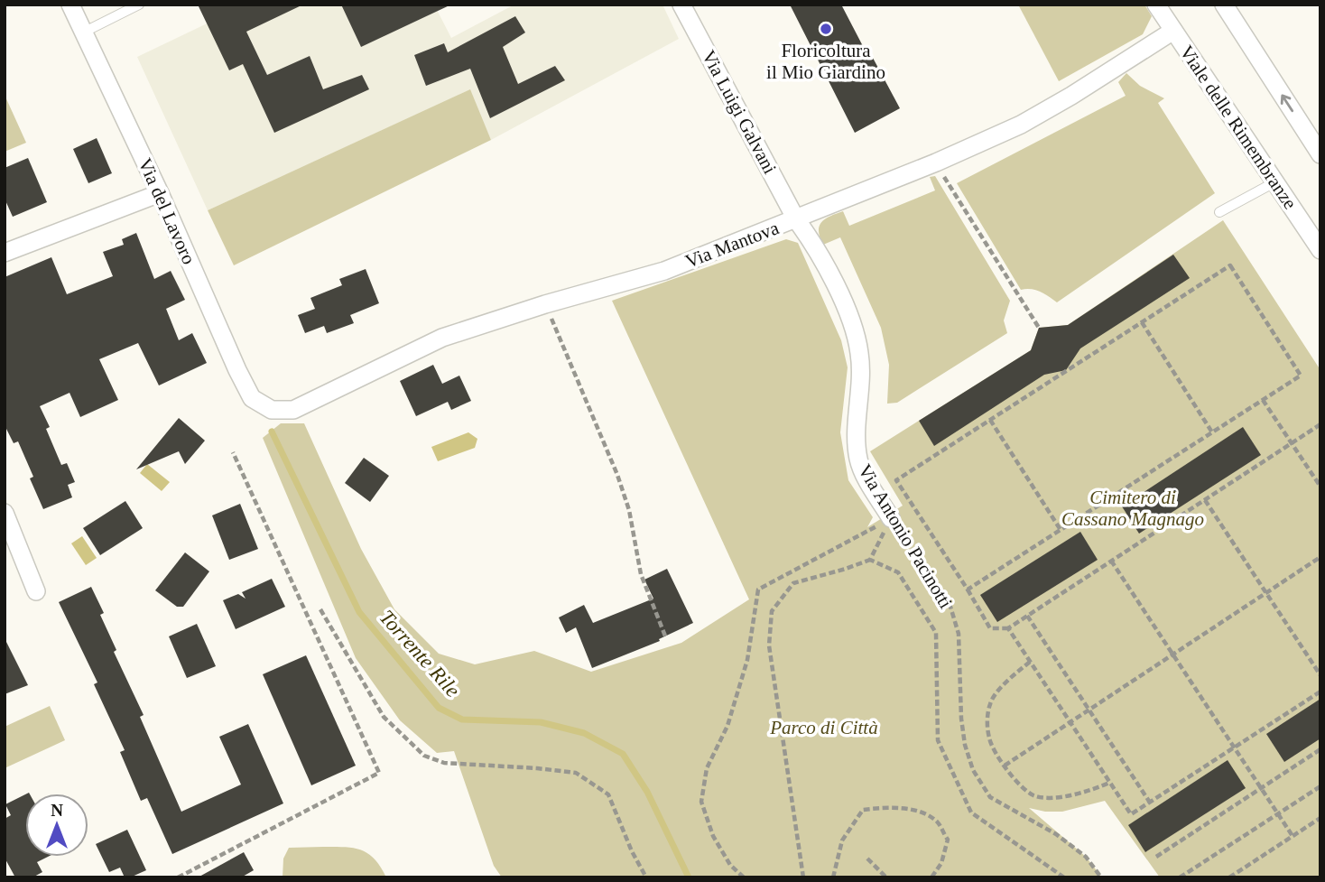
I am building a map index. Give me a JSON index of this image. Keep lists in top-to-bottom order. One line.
{"streets":{"street":["Via Luigi Galvani","Viale delle Rimembranze","Via del Lavoro","Via Mantova","Via Antonio Pacinotti"]},"crossings":[["Via Luigi Galvani","Via Mantova"],["Via Luigi Galvani","Via Antonio Pacinotti"],["Viale delle Rimembranze","Via Mantova"],["Via del Lavoro","Via Mantova"],["Via Mantova","Via Antonio Pacinotti"]],"water":["Torrente Rile"],"parks":["Cimitero di Cassano Magnago","Parco di Città"],"places":["Floricoltura il Mio Giardino"],"north":"top"}
